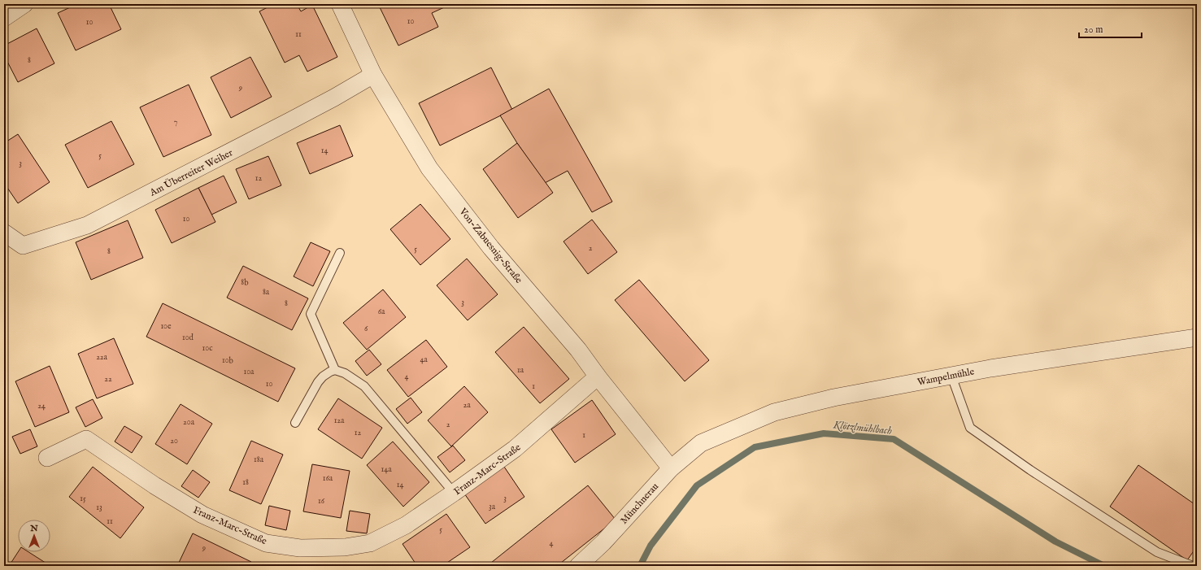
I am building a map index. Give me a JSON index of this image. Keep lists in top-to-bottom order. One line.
{"streets":{"street":["Am Überreiter Weiher","Von-Zabuesnig-Straße","Wampelmühle","Franz-Marc-Straße","Münchnerau"]},"crossings":[["Am Überreiter Weiher","Von-Zabuesnig-Straße"],["Von-Zabuesnig-Straße","Franz-Marc-Straße"],["Von-Zabuesnig-Straße","Münchnerau"],["Wampelmühle","Münchnerau"]],"water":["Klötzlmühlbach"],"house_numbers":["10","10","11","8","9","7","14","5","3","12","10","2","5","8","8b","8a","3","8","6a","10e","6","10d","10c","22a","4a","10b","1a","10a","4","22","10","1","2a","24","12a","20a","2","12","1","20","18a","14a","16a","18","14","15","3","16","3a","13","11","5","4","9"],"scale_bar":"20 m","north":"top"}
